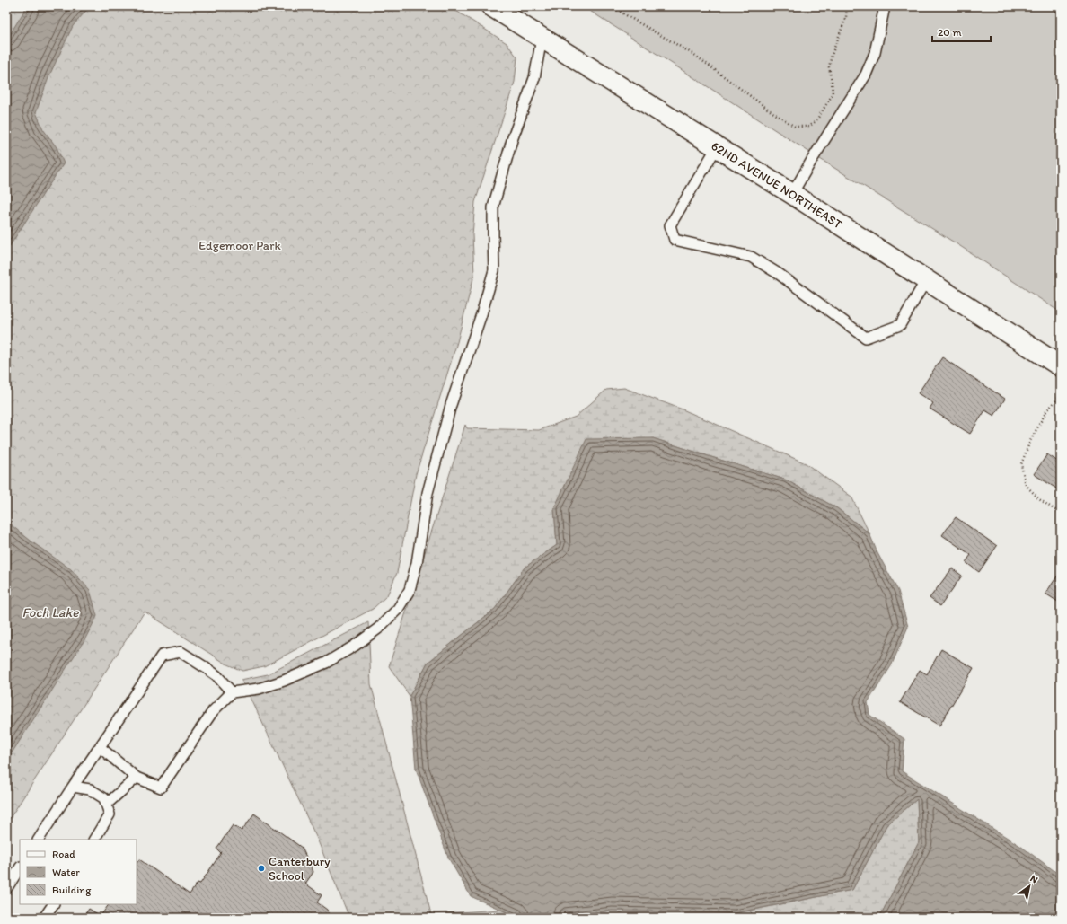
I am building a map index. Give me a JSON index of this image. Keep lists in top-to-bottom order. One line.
{"streets":{"street":["62ND AVENUE NORTHEAST"]},"water":["Foch Lake"],"parks":["Edgemoor Park"],"places":["Canterbury School"],"legend":["Road","Water","Building"],"scale_bar":"20 m","north":"top right"}
